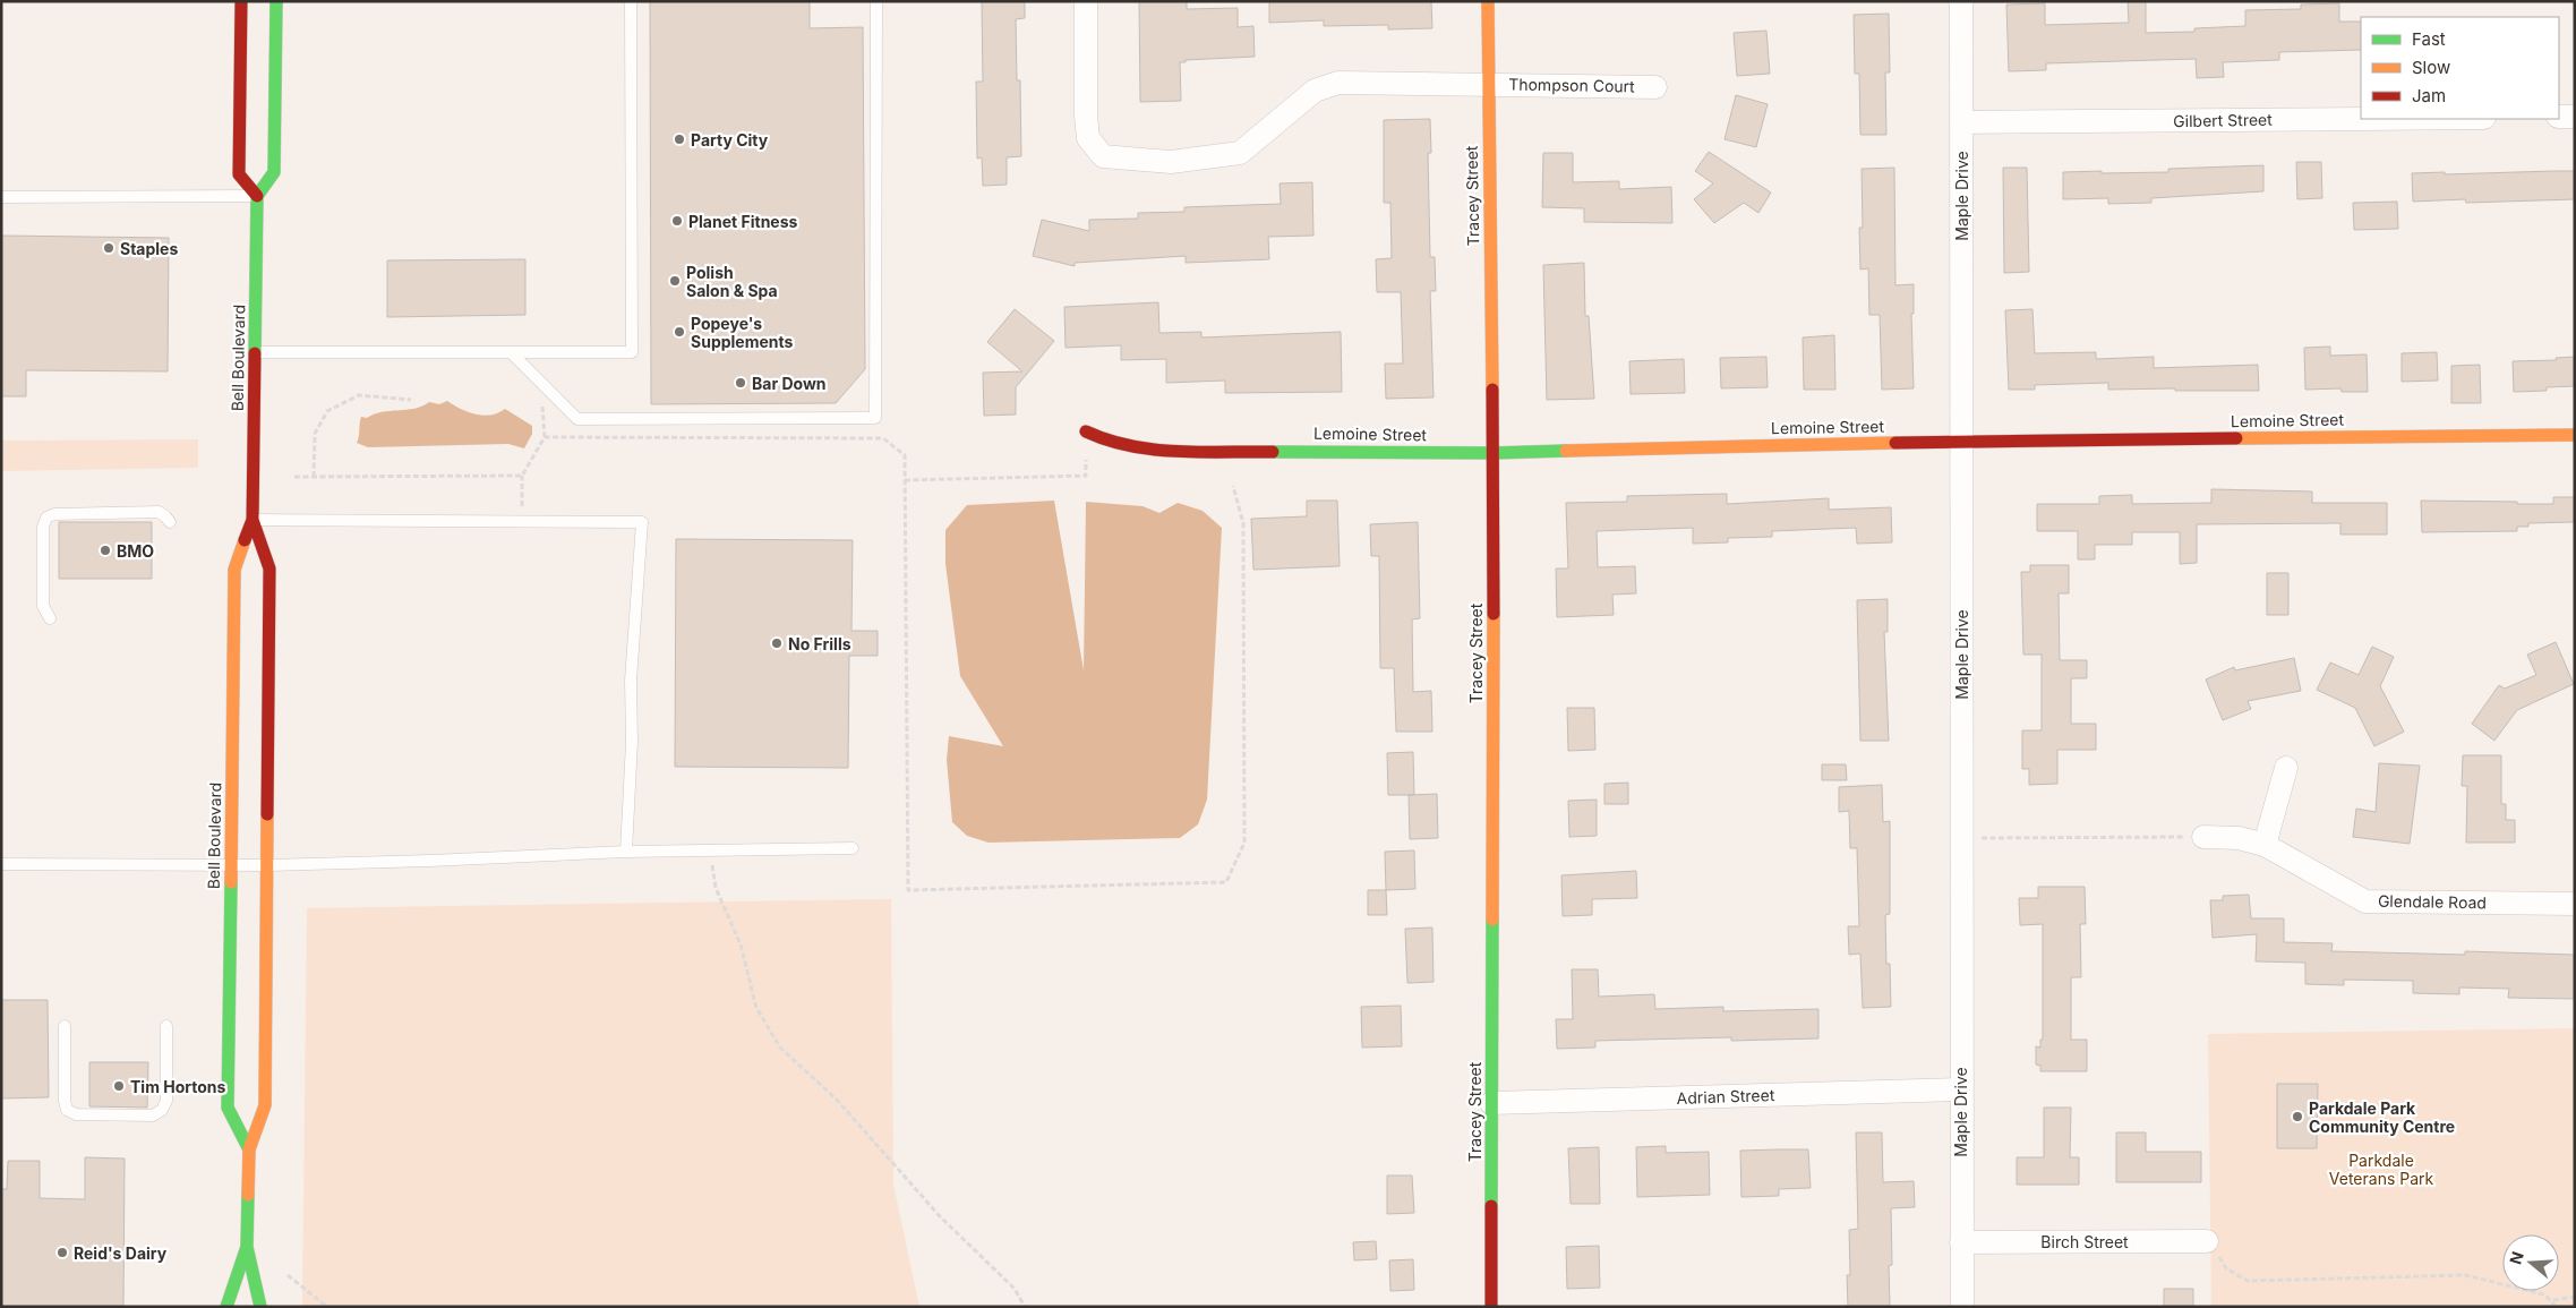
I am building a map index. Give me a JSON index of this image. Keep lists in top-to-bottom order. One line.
{"streets":{"street":["Thompson Court","Gilbert Street","Tracey Street","Maple Drive","Bell Boulevard","Lemoine Street","Glendale Road","Adrian Street","Birch Street"]},"crossings":[["Thompson Court","Tracey Street"],["Gilbert Street","Maple Drive"],["Tracey Street","Lemoine Street"],["Tracey Street","Adrian Street"],["Maple Drive","Lemoine Street"],["Maple Drive","Adrian Street"],["Maple Drive","Birch Street"]],"parks":["Parkdale Veterans Park"],"places":["Party City","Planet Fitness","Staples","Polish Salon & Spa","Popeye's Supplements","Bar Down","BMO","No Frills","Tim Hortons","Parkdale Park Community Centre","Reid's Dairy"],"legend":["Fast","Slow","Jam"],"north":"left"}
